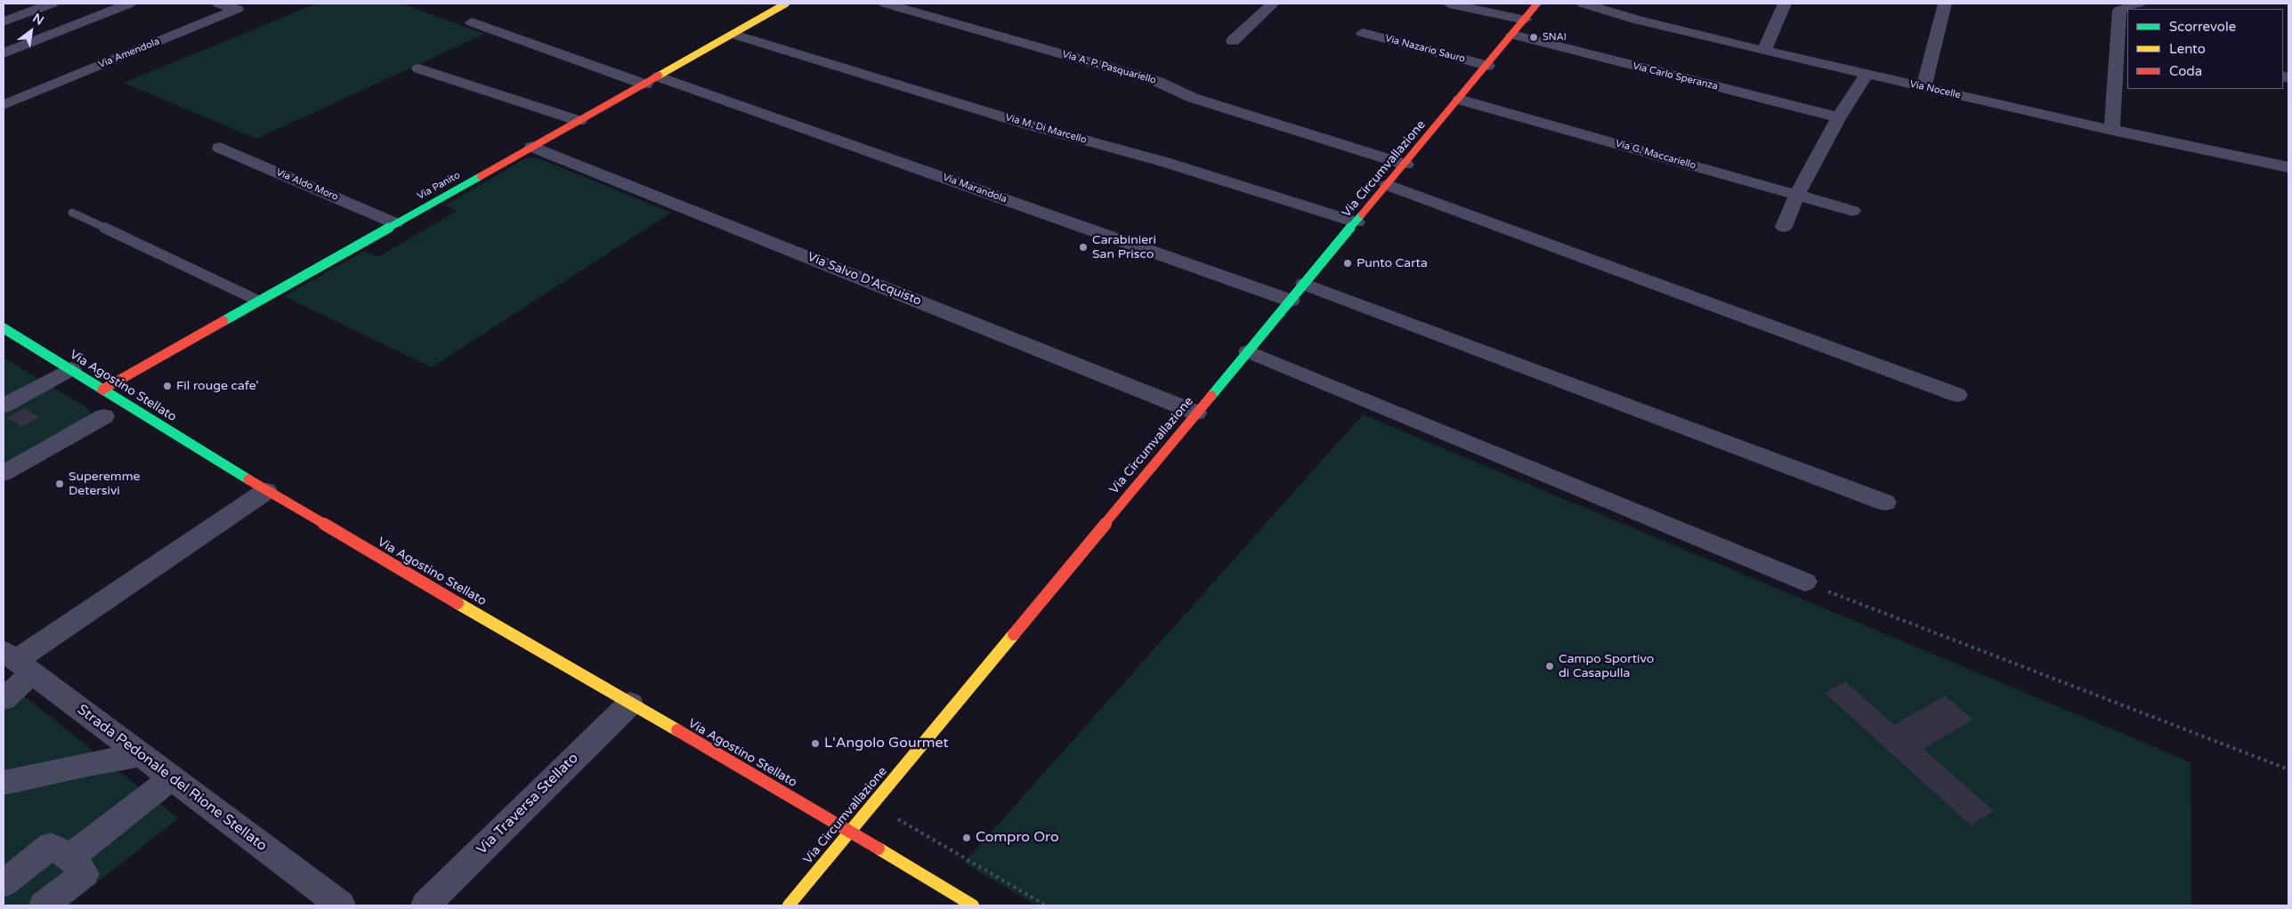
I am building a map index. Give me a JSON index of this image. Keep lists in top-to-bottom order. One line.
{"streets":{"street":["Via Nazario Sauro","Via Amendola","Via A. P. Pasquariello","Via Carlo Speranza","Via Nocelle","Via M. Di Marcello","Via G. Maccariello","Via Circumvallazione","Via Aldo Moro","Via Panito","Via Marandola","Via Salvo D'Acquisto","Via Agostino Stellato","Strada Pedonale del Rione Stellato","Via Traversa Stellato"]},"crossings":[["Via Nazario Sauro","Via Circumvallazione"],["Via A. P. Pasquariello","Via Circumvallazione"],["Via Carlo Speranza","Via Circumvallazione"],["Via M. Di Marcello","Via Circumvallazione"],["Via M. Di Marcello","Via Panito"],["Via G. Maccariello","Via Circumvallazione"],["Via Circumvallazione","Via Marandola"],["Via Circumvallazione","Via Salvo D'Acquisto"],["Via Circumvallazione","Via Agostino Stellato"],["Via Aldo Moro","Via Panito"],["Via Panito","Via Marandola"],["Via Panito","Via Salvo D'Acquisto"],["Via Panito","Via Agostino Stellato"],["Via Agostino Stellato","Via Traversa Stellato"]],"places":["SNAI","Carabinieri San Prisco","Punto Carta","Fil rouge cafe'","Superemme Detersivi","Campo Sportivo di Casapulla","L'Angolo Gourmet","Compro Oro"],"legend":["Scorrevole","Lento","Coda"],"north":"top right"}
